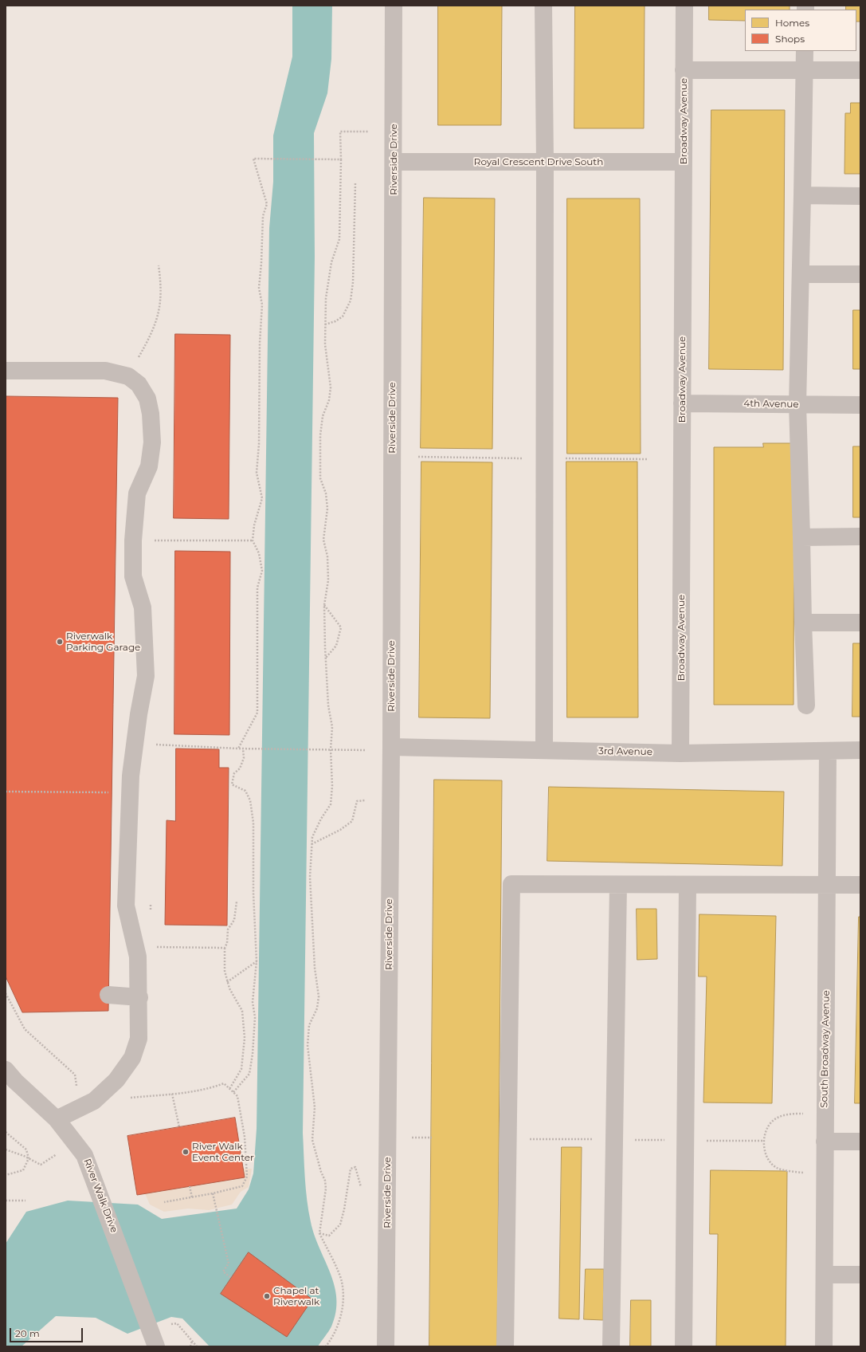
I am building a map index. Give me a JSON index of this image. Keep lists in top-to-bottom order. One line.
{"streets":{"street":["Broadway Avenue","Riverside Drive","Royal Crescent Drive South","4th Avenue","3rd Avenue","South Broadway Avenue","River Walk Drive"]},"crossings":[["Broadway Avenue","Royal Crescent Drive South"],["Broadway Avenue","4th Avenue"],["Broadway Avenue","3rd Avenue"],["Riverside Drive","Royal Crescent Drive South"],["Riverside Drive","3rd Avenue"],["3rd Avenue","South Broadway Avenue"]],"places":["Riverwalk Parking Garage","River Walk Event Center","Chapel at Riverwalk"],"legend":["Homes","Shops"],"scale_bar":"20 m"}
